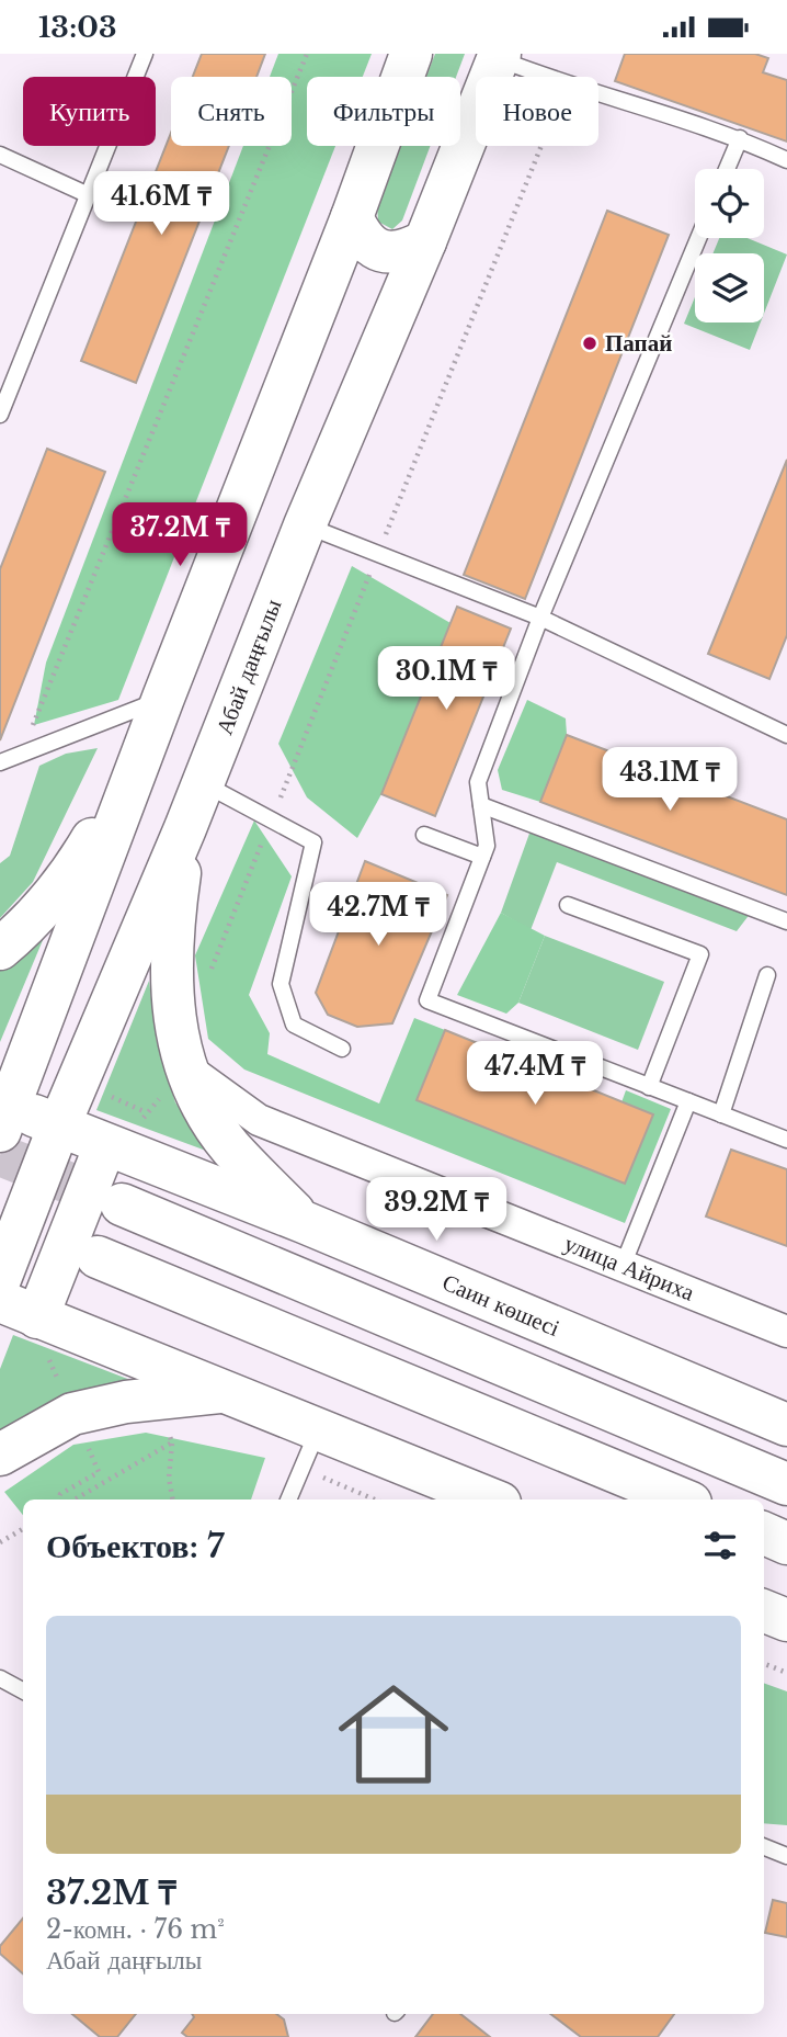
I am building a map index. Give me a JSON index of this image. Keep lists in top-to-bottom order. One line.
{"streets":{"main road":["Абай даңғылы","Саин көшесі"],"street":["улица Айриха"]},"crossings":[["Абай даңғылы","Саин көшесі"]],"places":["Папай"],"page":{"status":"13:03","chip":["Купить","Снять","Фильтры","Новое"],"price":["41.6M ₸","37.2M ₸","30.1M ₸","43.1M ₸","42.7M ₸","47.4M ₸","39.2M ₸"],"heading":"Объектов: 7","list":[{"name":"37.2M ₸","note":"2-комн. · 76 m² · Абай даңғылы"}]}}
